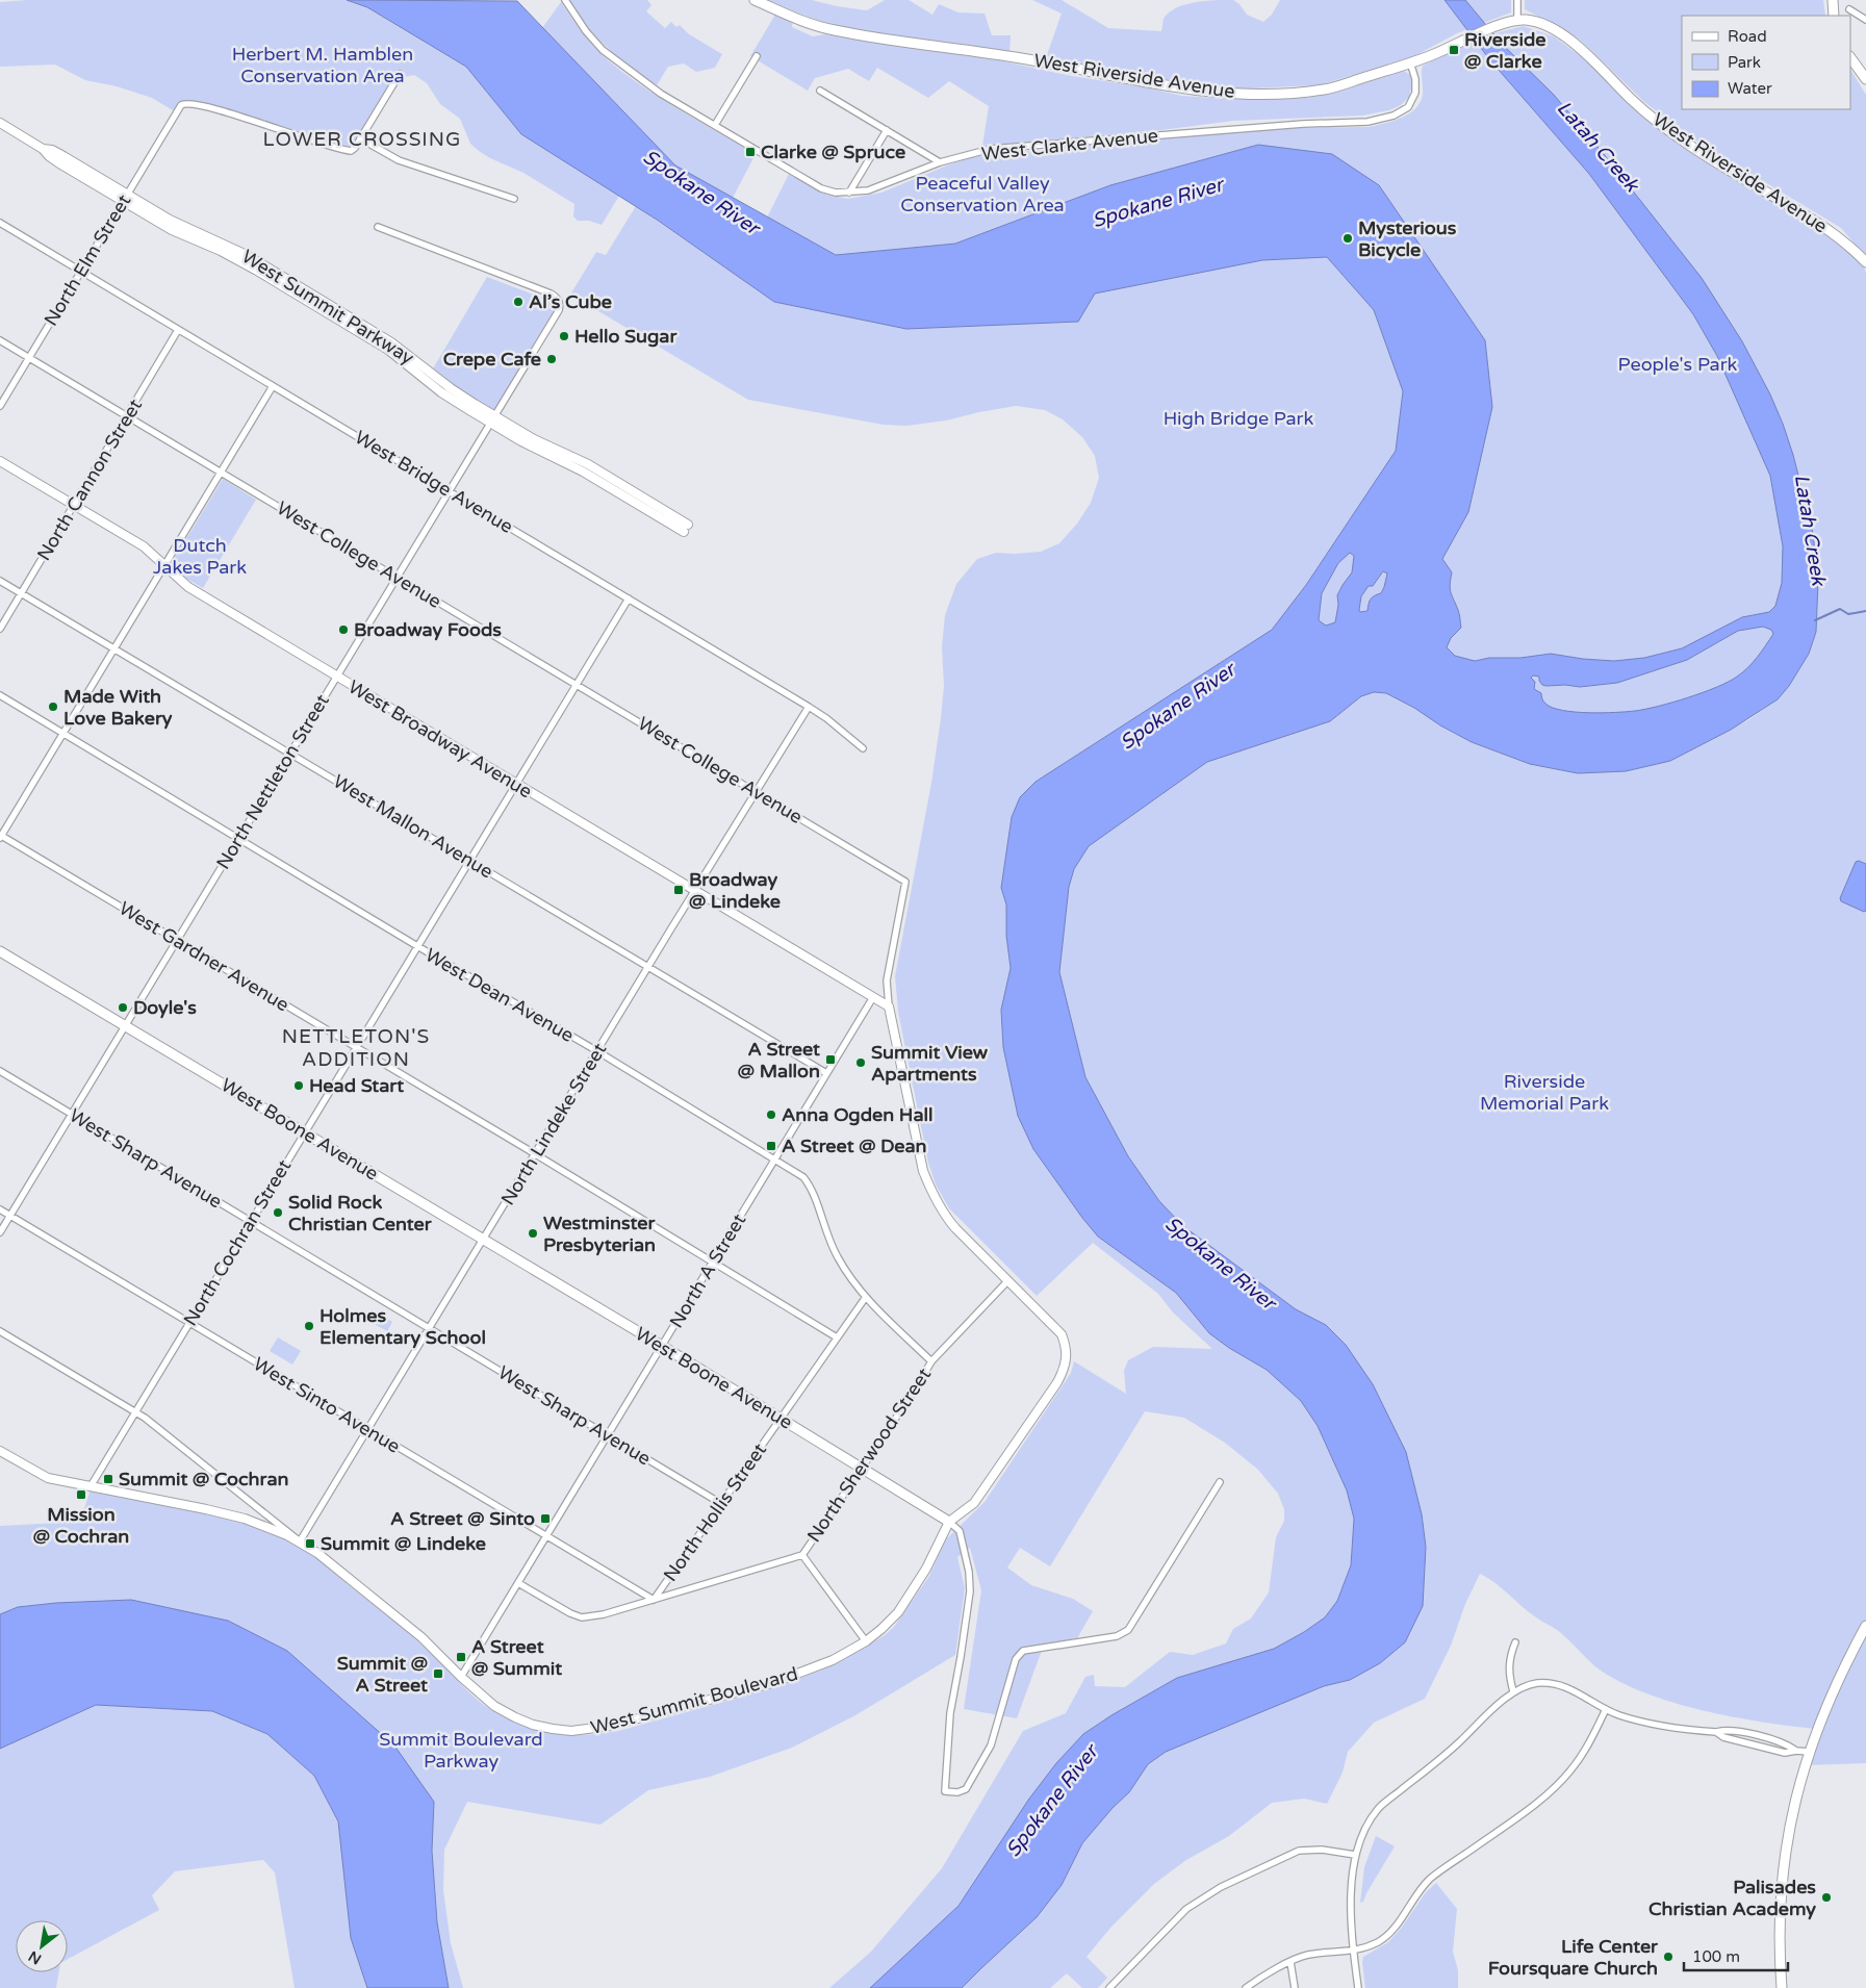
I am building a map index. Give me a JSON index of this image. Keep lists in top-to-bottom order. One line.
{"streets":{"main road":["West Riverside Avenue","West Boone Avenue"],"street":["West Clarke Avenue","North Elm Street","West Summit Parkway","North Cannon Street","West Bridge Avenue","West College Avenue","West Broadway Avenue","North Nettleton Street","West Mallon Avenue","West Gardner Avenue","West Dean Avenue","North Lindeke Street","West Sharp Avenue","North Cochran Street","North A Street","West Sinto Avenue","North Sherwood Street","North Hollis Street","West Summit Boulevard"]},"crossings":[["West Riverside Avenue","West Clarke Avenue"],["North Elm Street","West Summit Parkway"],["North Elm Street","West Bridge Avenue"],["North Elm Street","West College Avenue"],["West Summit Parkway","North Nettleton Street"],["North Cannon Street","West Bridge Avenue"],["North Cannon Street","West College Avenue"],["North Cannon Street","West Broadway Avenue"],["North Cannon Street","West Mallon Avenue"],["West Bridge Avenue","North Nettleton Street"],["West Bridge Avenue","North Lindeke Street"],["West Bridge Avenue","North Cochran Street"],["West College Avenue","West Broadway Avenue"],["West College Avenue","North Nettleton Street"],["West College Avenue","North Lindeke Street"],["West College Avenue","North Cochran Street"],["West Broadway Avenue","North Nettleton Street"],["West Broadway Avenue","North Lindeke Street"],["West Broadway Avenue","North Cochran Street"],["West Broadway Avenue","North A Street"],["North Nettleton Street","West Mallon Avenue"],["North Nettleton Street","West Gardner Avenue"],["North Nettleton Street","West Dean Avenue"],["North Nettleton Street","West Boone Avenue"],["North Nettleton Street","West Sharp Avenue"],["North Nettleton Street","West Sinto Avenue"],["West Mallon Avenue","North Lindeke Street"],["West Mallon Avenue","North Cochran Street"],["West Mallon Avenue","North A Street"],["West Gardner Avenue","North Lindeke Street"],["West Gardner Avenue","North Cochran Street"],["West Gardner Avenue","North A Street"],["West Gardner Avenue","North Hollis Street"],["West Dean Avenue","North Lindeke Street"],["West Dean Avenue","North Cochran Street"],["West Dean Avenue","North A Street"],["West Dean Avenue","North Sherwood Street"],["West Dean Avenue","North Hollis Street"],["North Lindeke Street","West Boone Avenue"],["North Lindeke Street","West Sharp Avenue"],["North Lindeke Street","West Sinto Avenue"],["North Lindeke Street","West Summit Boulevard"],["West Boone Avenue","North Cochran Street"],["West Boone Avenue","North A Street"],["West Boone Avenue","North Sherwood Street"],["West Boone Avenue","North Hollis Street"],["West Boone Avenue","West Summit Boulevard"],["West Sharp Avenue","North Cochran Street"],["West Sharp Avenue","North A Street"],["West Sharp Avenue","North Hollis Street"],["North Cochran Street","West Sinto Avenue"],["North Cochran Street","West Summit Boulevard"],["North A Street","West Sinto Avenue"],["North A Street","North Sherwood Street"],["North A Street","West Summit Boulevard"],["West Sinto Avenue","North Sherwood Street"],["West Sinto Avenue","North Hollis Street"],["North Sherwood Street","North Hollis Street"]],"districts":["LOWER CROSSING","NETTLETON'S ADDITION"],"water":["Latah Creek","Spokane River"],"parks":["Herbert M. Hamblen Conservation Area","Peaceful Valley Conservation Area","People's Park","High Bridge Park","Dutch Jakes Park","Riverside Memorial Park","Summit Boulevard Parkway"],"places":{"transit":["Riverside @ Clarke","Clarke @ Spruce","Broadway @ Lindeke","A Street @ Mallon","A Street @ Dean","Summit @ Cochran","Mission @ Cochran","A Street @ Sinto","Summit @ Lindeke","A Street @ Summit","Summit @ A Street"],"other":["Mysterious Bicycle","Al’s Cube","Hello Sugar","Crepe Cafe","Broadway Foods","Made With Love Bakery","Doyle's","Summit View Apartments","Head Start","Anna Ogden Hall","Solid Rock Christian Center","Westminster Presbyterian","Holmes Elementary School","Palisades Christian Academy","Life Center Foursquare Church"]},"legend":["Road","Park","Water"],"scale_bar":"100 m","north":"bottom left"}
